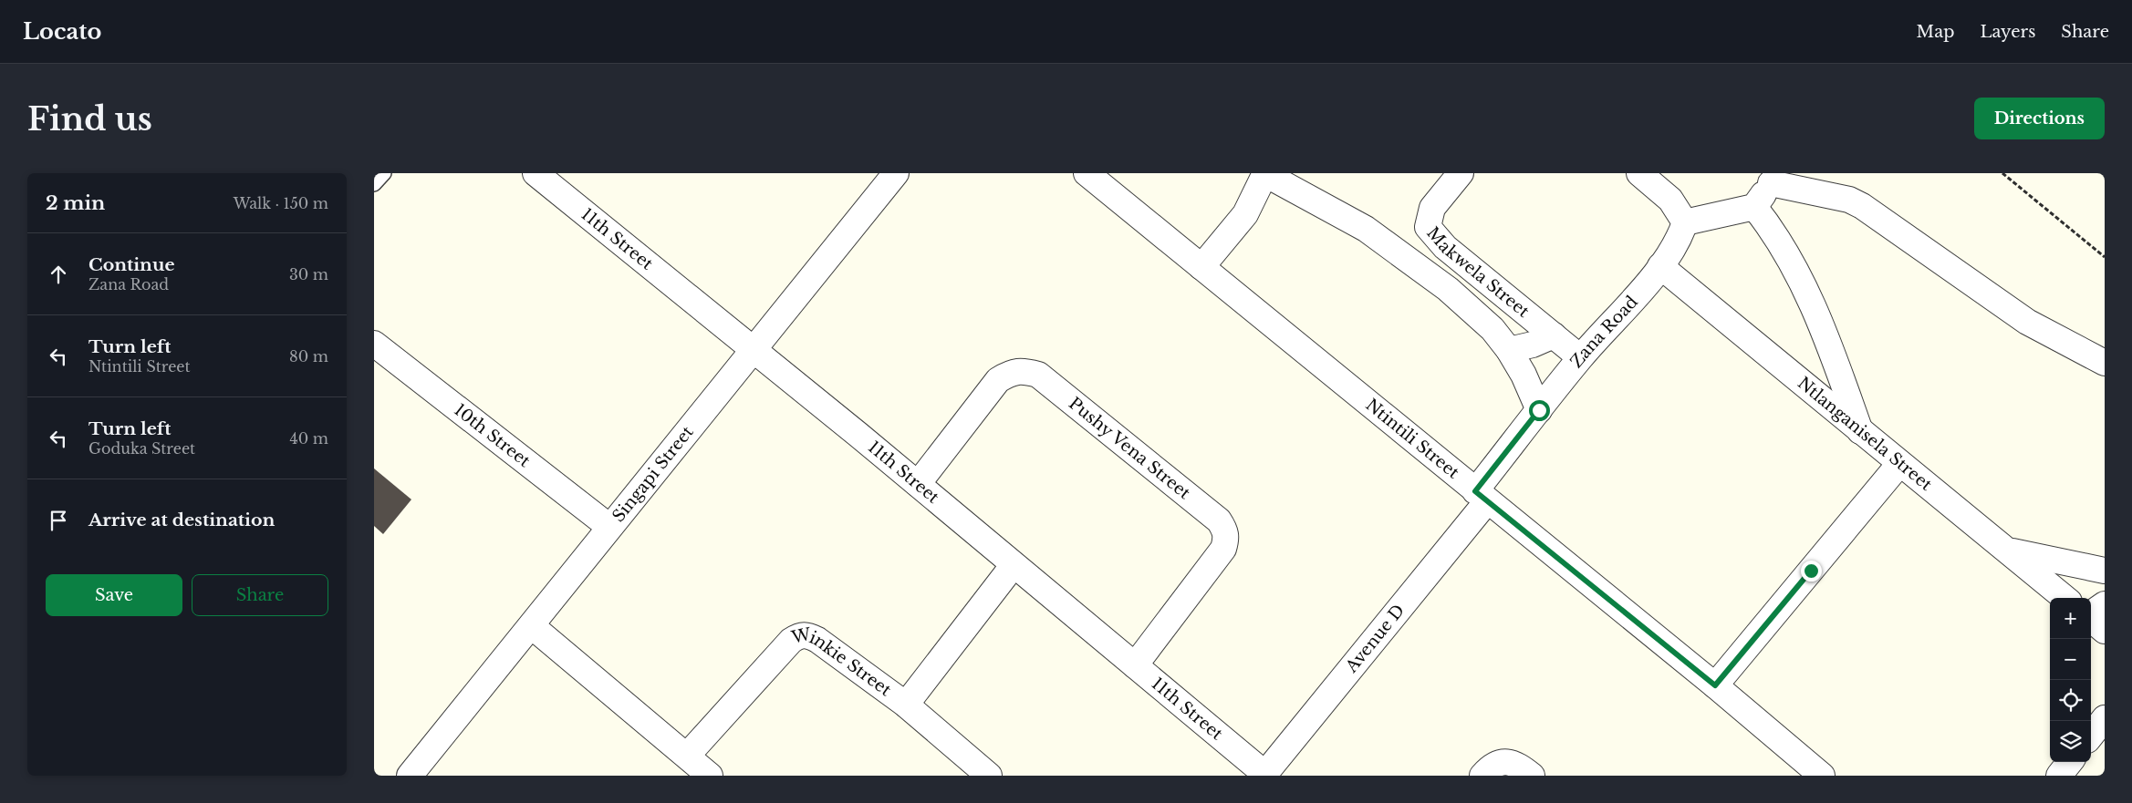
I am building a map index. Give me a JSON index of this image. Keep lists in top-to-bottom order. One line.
{"streets":{"street":["11th Street","Makwela Street","Zana Road","10th Street","Ntlanganisela Street","Ntintili Street","Pushy Vena Street","Singapi Street","Avenue D","Winkie Street"]},"crossings":[["11th Street","Pushy Vena Street"],["11th Street","Singapi Street"],["11th Street","Avenue D"],["Makwela Street","Zana Road"],["Zana Road","Ntlanganisela Street"],["Zana Road","Ntintili Street"],["Zana Road","Avenue D"],["10th Street","Singapi Street"],["Ntintili Street","Avenue D"]],"page":{"header":"Locato","nav":["Map","Layers","Share"],"buttons":["Directions",["Save","Share"]],"title":"Find us","heading":["2 min","Walk · 150 m"],"list":[["Continue","Zana Road","30 m"],["Turn left","Ntintili Street","80 m"],["Turn left","Goduka Street","40 m"],"Arrive at destination"],"map_buttons":["+","−"]}}
